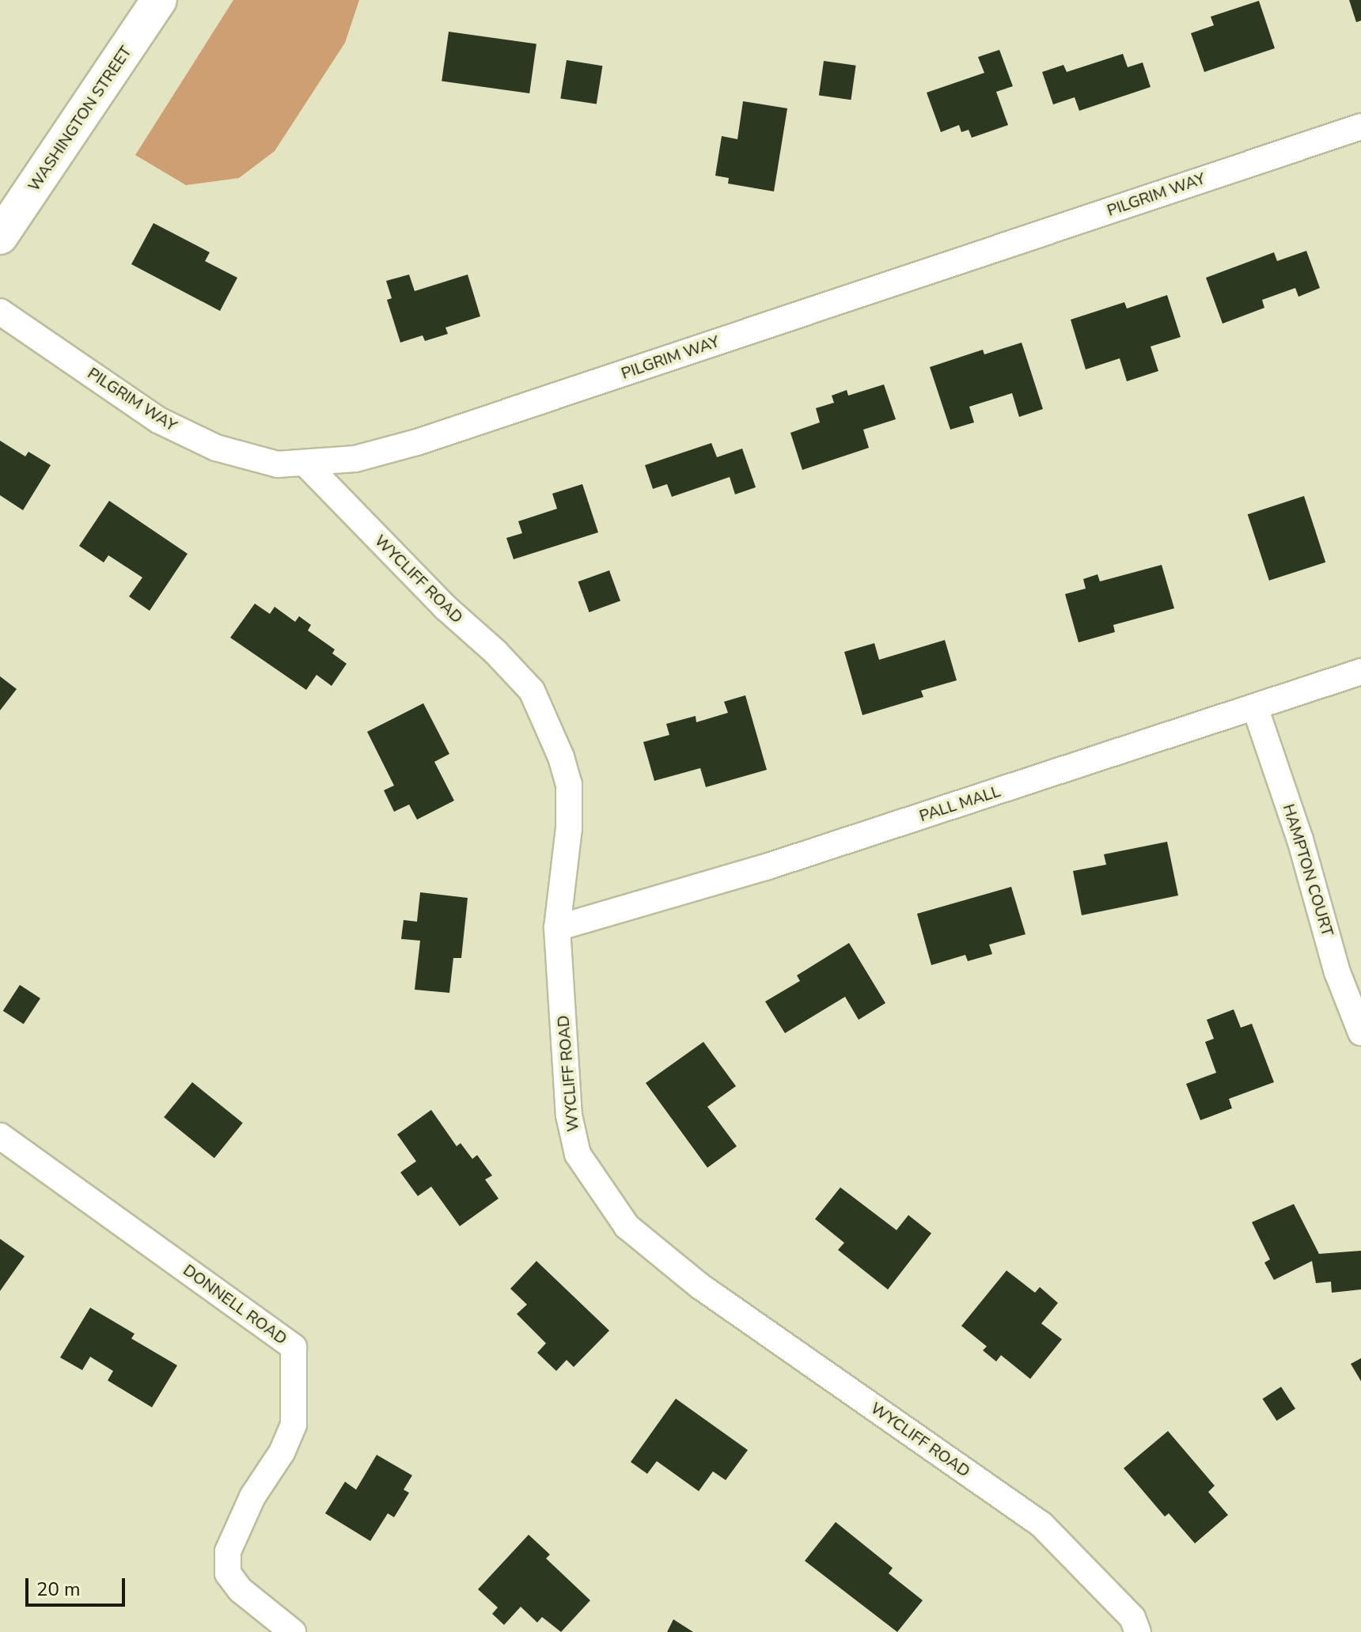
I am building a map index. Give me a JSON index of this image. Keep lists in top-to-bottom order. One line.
{"streets":{"main road":["WASHINGTON STREET"],"street":["PILGRIM WAY","WYCLIFF ROAD","PALL MALL","HAMPTON COURT","DONNELL ROAD"]},"crossings":[["PILGRIM WAY","WYCLIFF ROAD"],["WYCLIFF ROAD","PALL MALL"],["PALL MALL","HAMPTON COURT"]],"scale_bar":"20 m"}
